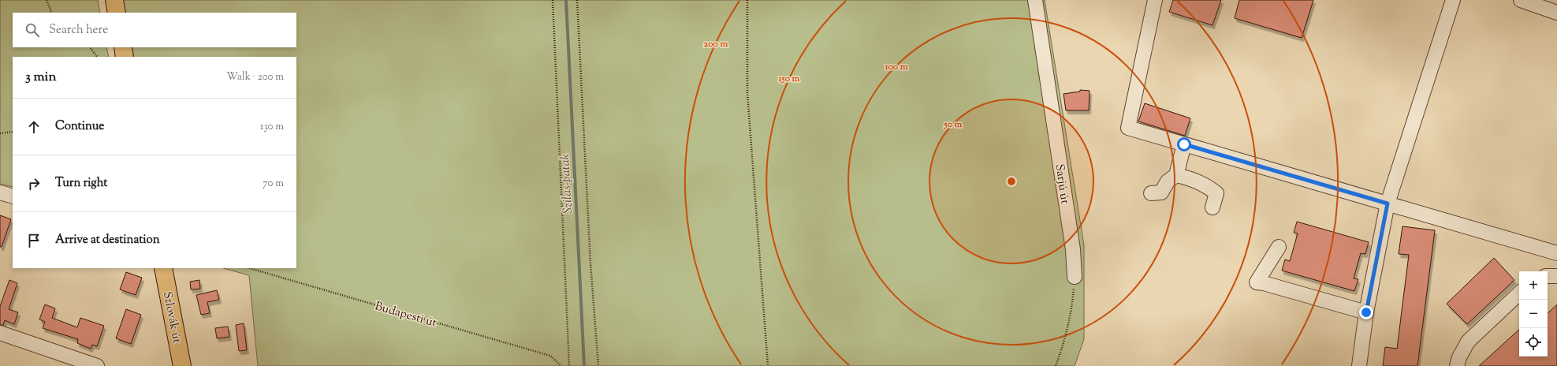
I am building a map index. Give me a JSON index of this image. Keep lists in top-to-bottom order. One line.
{"streets":{"main road":["Szlovák út"],"street":["Sarjú út"],"path":["Budapesti út"]},"water":["Szilas-patak"],"page":{"search":"Search here","heading":["3 min","Walk · 200 m"],"list":[["Continue","130 m"],["Turn right","70 m"],"Arrive at destination"],"map_buttons":["+","−"]},"rings":["200 m","100 m","150 m","50 m"]}
